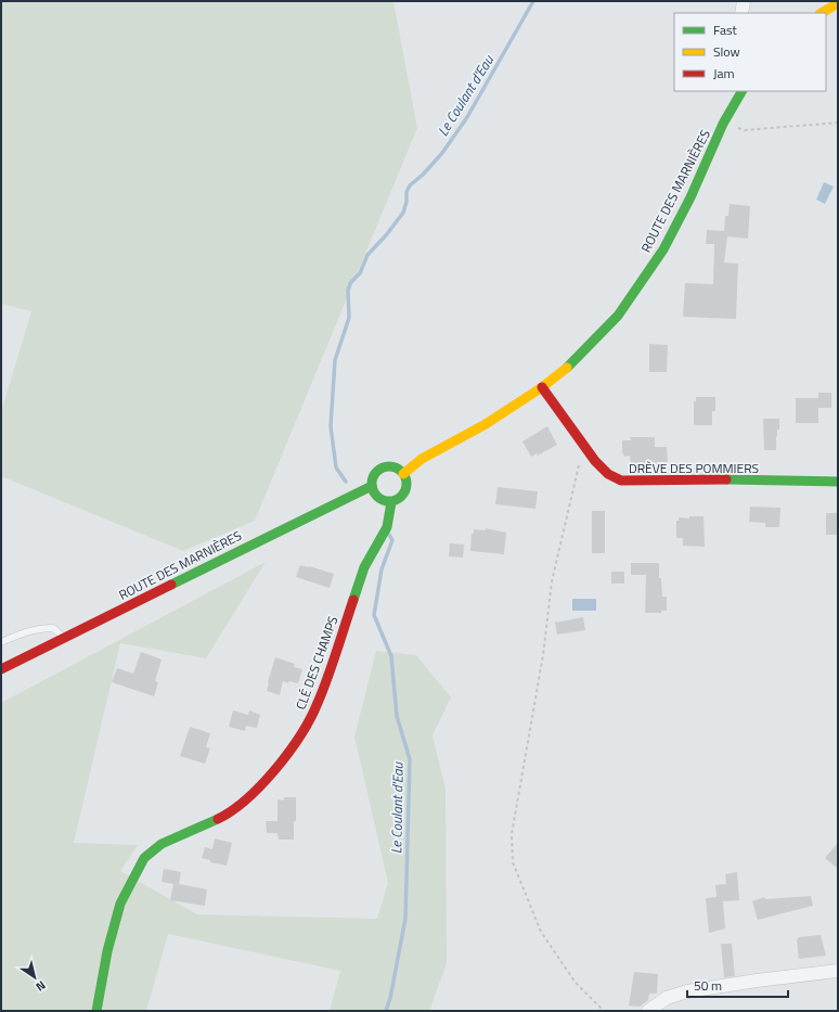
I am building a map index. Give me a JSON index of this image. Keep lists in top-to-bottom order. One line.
{"streets":{"street":["ROUTE DES MARNIÈRES","DRÈVE DES POMMIERS","CLÉ DES CHAMPS"]},"crossings":[["ROUTE DES MARNIÈRES","DRÈVE DES POMMIERS"],["ROUTE DES MARNIÈRES","CLÉ DES CHAMPS"]],"water":["Le Coulant d'Eau"],"legend":["Fast","Slow","Jam"],"scale_bar":"50 m","north":"bottom right"}
